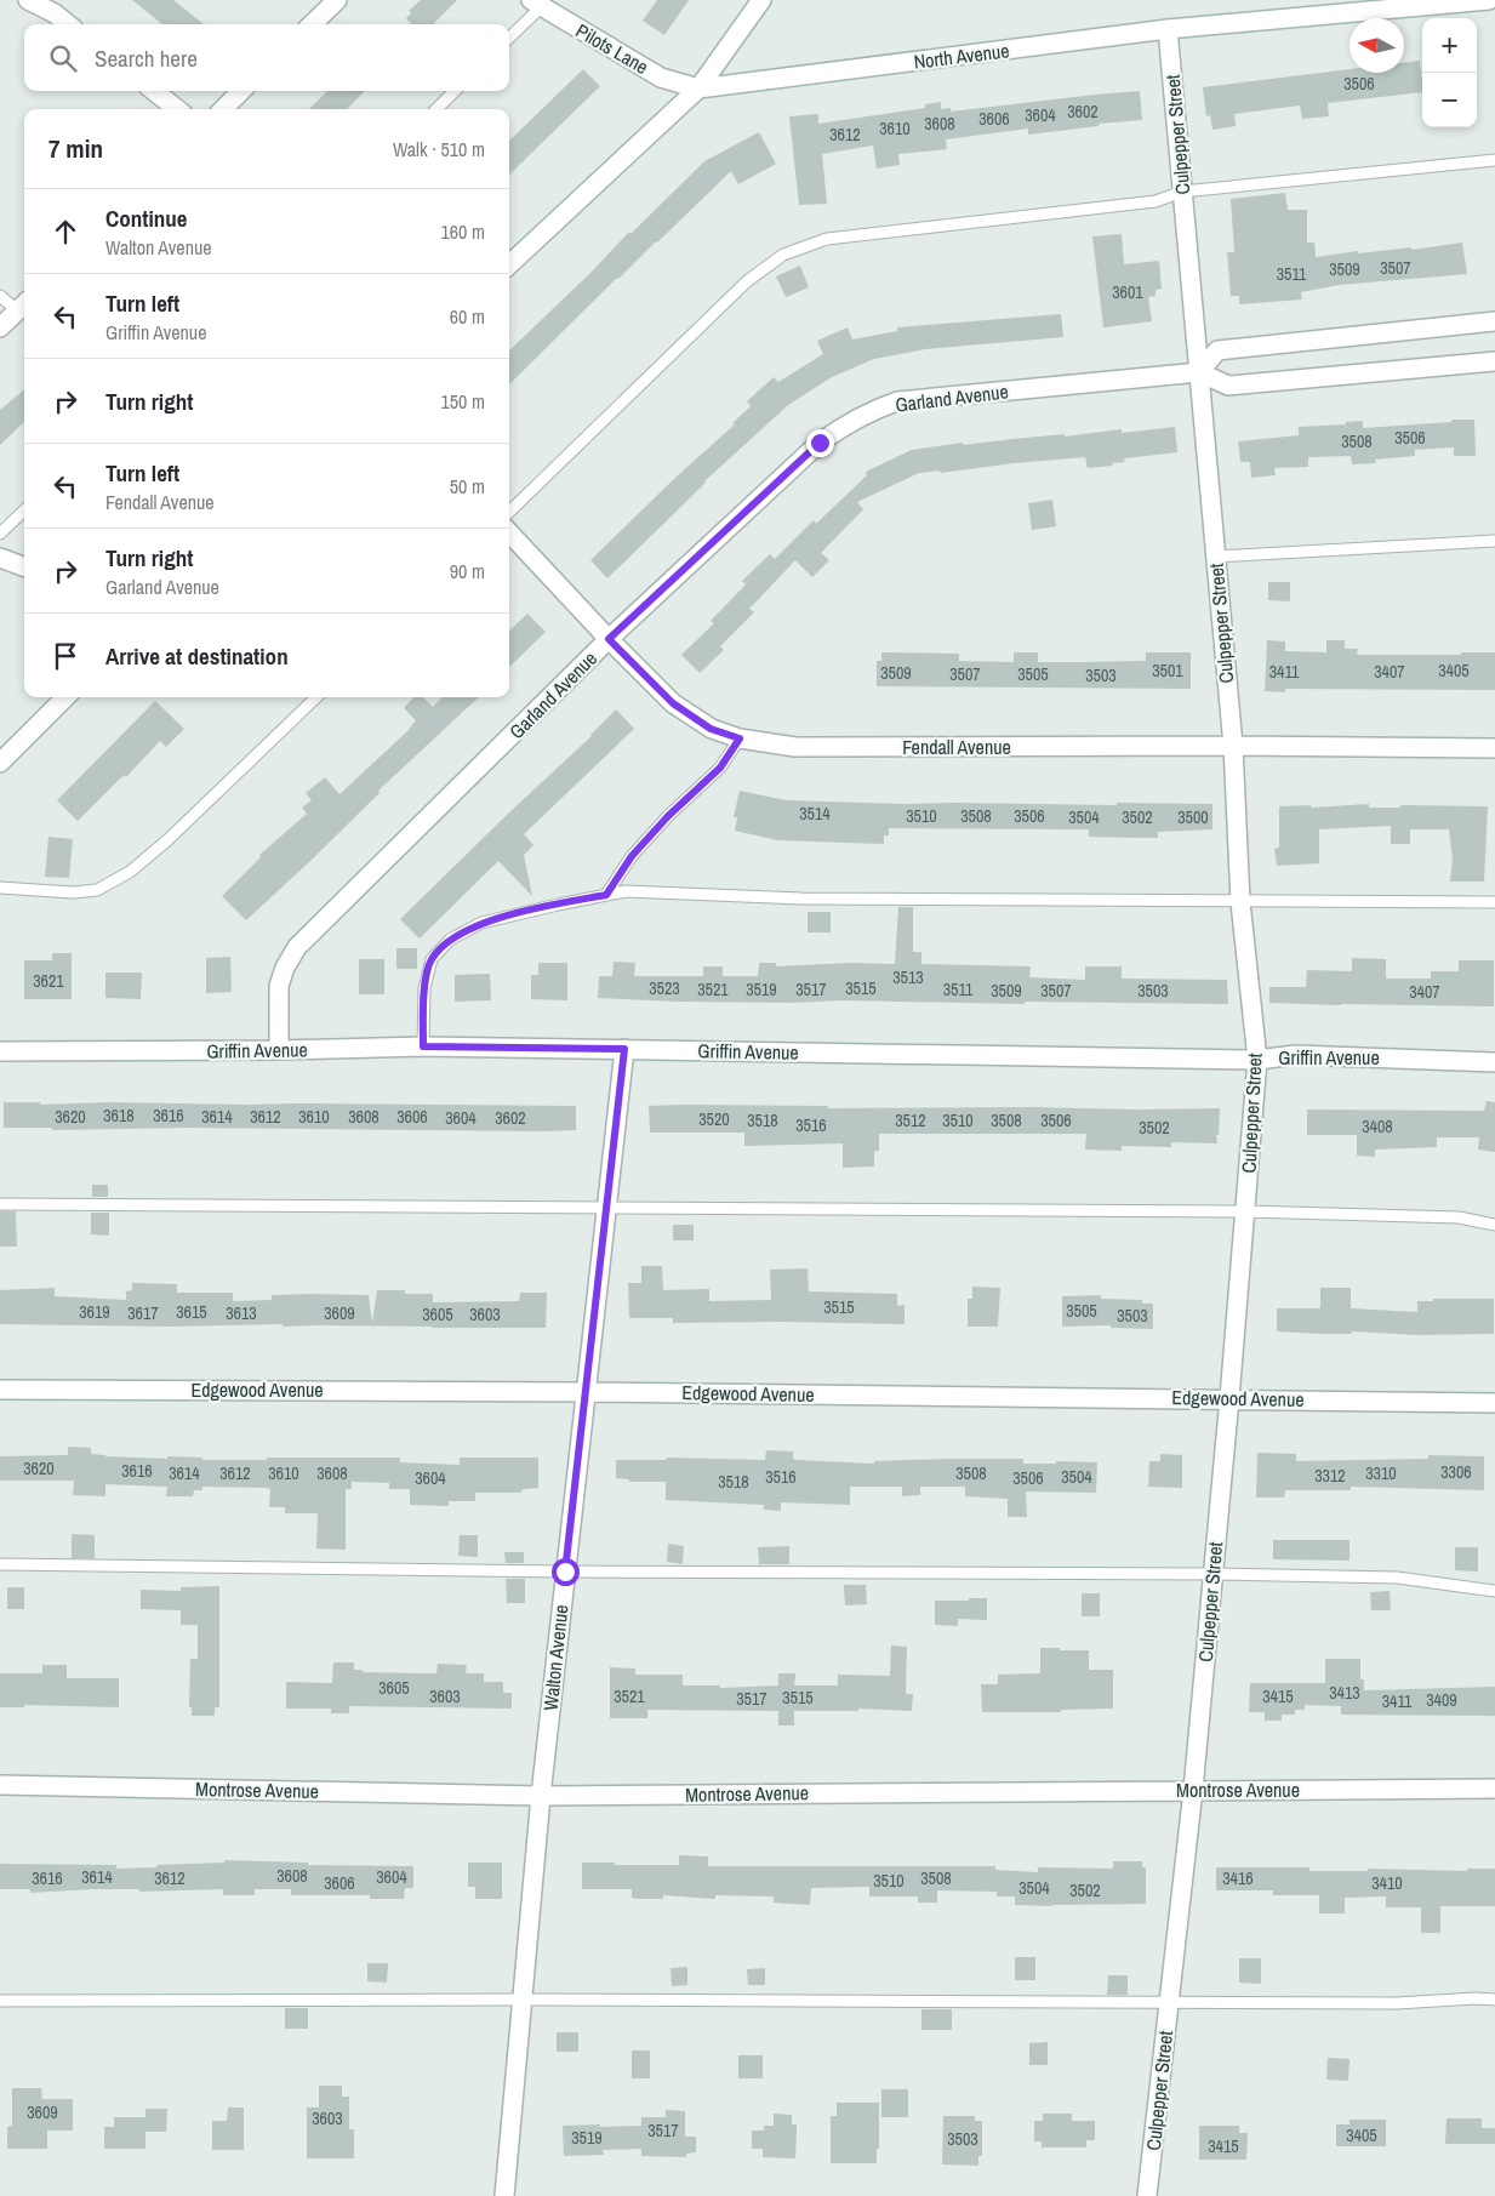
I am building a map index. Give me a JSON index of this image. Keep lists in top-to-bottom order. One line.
{"streets":{"street":["Pilots Lane","North Avenue","Culpepper Street","Garland Avenue","Fendall Avenue","Griffin Avenue","Edgewood Avenue","Walton Avenue","Montrose Avenue"]},"crossings":[["Pilots Lane","North Avenue"],["North Avenue","Culpepper Street"],["Culpepper Street","Garland Avenue"],["Culpepper Street","Fendall Avenue"],["Culpepper Street","Griffin Avenue"],["Culpepper Street","Edgewood Avenue"],["Culpepper Street","Montrose Avenue"],["Garland Avenue","Fendall Avenue"],["Garland Avenue","Griffin Avenue"],["Griffin Avenue","Walton Avenue"],["Edgewood Avenue","Walton Avenue"],["Walton Avenue","Montrose Avenue"]],"house_numbers":["3506","3602","3604","3606","3608","3610","3612","3507","3509","3511","3601","3506","3508","3501","3405","3411","3407","3509","3507","3505","3503","3514","3510","3508","3506","3504","3502","3500","3513","3621","3523","3515","3521","3519","3517","3511","3509","3507","3503","3407","3618","3616","3620","3614","3612","3610","3608","3606","3604","3602","3520","3518","3512","3510","3508","3506","3516","3408","3502","3515","3505","3619","3615","3617","3613","3609","3605","3603","3503","3620","3616","3306","3614","3612","3610","3608","3508","3310","3312","3516","3504","3604","3506","3518","3605","3413","3603","3521","3415","3515","3517","3409","3411","3608","3614","3604","3616","3612","3508","3416","3510","3606","3410","3504","3502","3609","3603","3517","3405","3519","3503","3415"],"north":"left","page":{"map_buttons":["+","−"],"search":"Search here","heading":["7 min","Walk · 510 m"],"list":[["Continue","Walton Avenue","160 m"],["Turn left","Griffin Avenue","60 m"],["Turn right","150 m"],["Turn left","Fendall Avenue","50 m"],["Turn right","Garland Avenue","90 m"],"Arrive at destination"]}}
